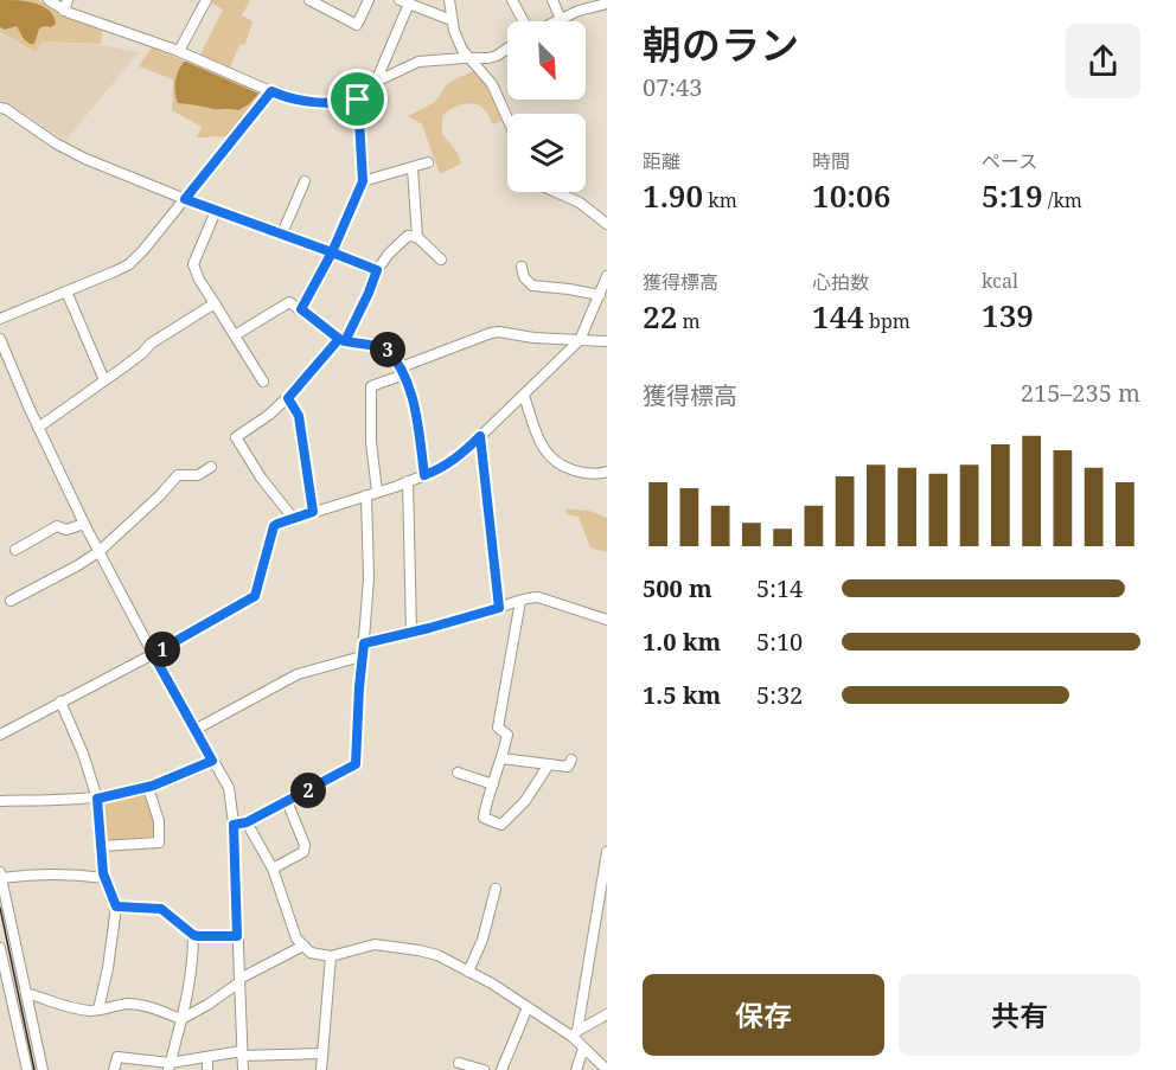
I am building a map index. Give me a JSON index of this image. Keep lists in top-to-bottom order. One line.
{"north":"bottom right","page":{"heading":["朝のラン","07:43"],"stats":[["距離","1.90 km"],["時間","10:06"],["ペース","5:19 /km"],["獲得標高","22 m"],["心拍数","144 bpm"],["kcal","139"]],"pins":["3","1","2"],"chart":["獲得標高","215–235 m"],"list":[{"name":"500 m","note":"5:14"},{"name":"1.0 km","note":"5:10"},{"name":"1.5 km","note":"5:32"}],"buttons":["保存","共有"]}}
